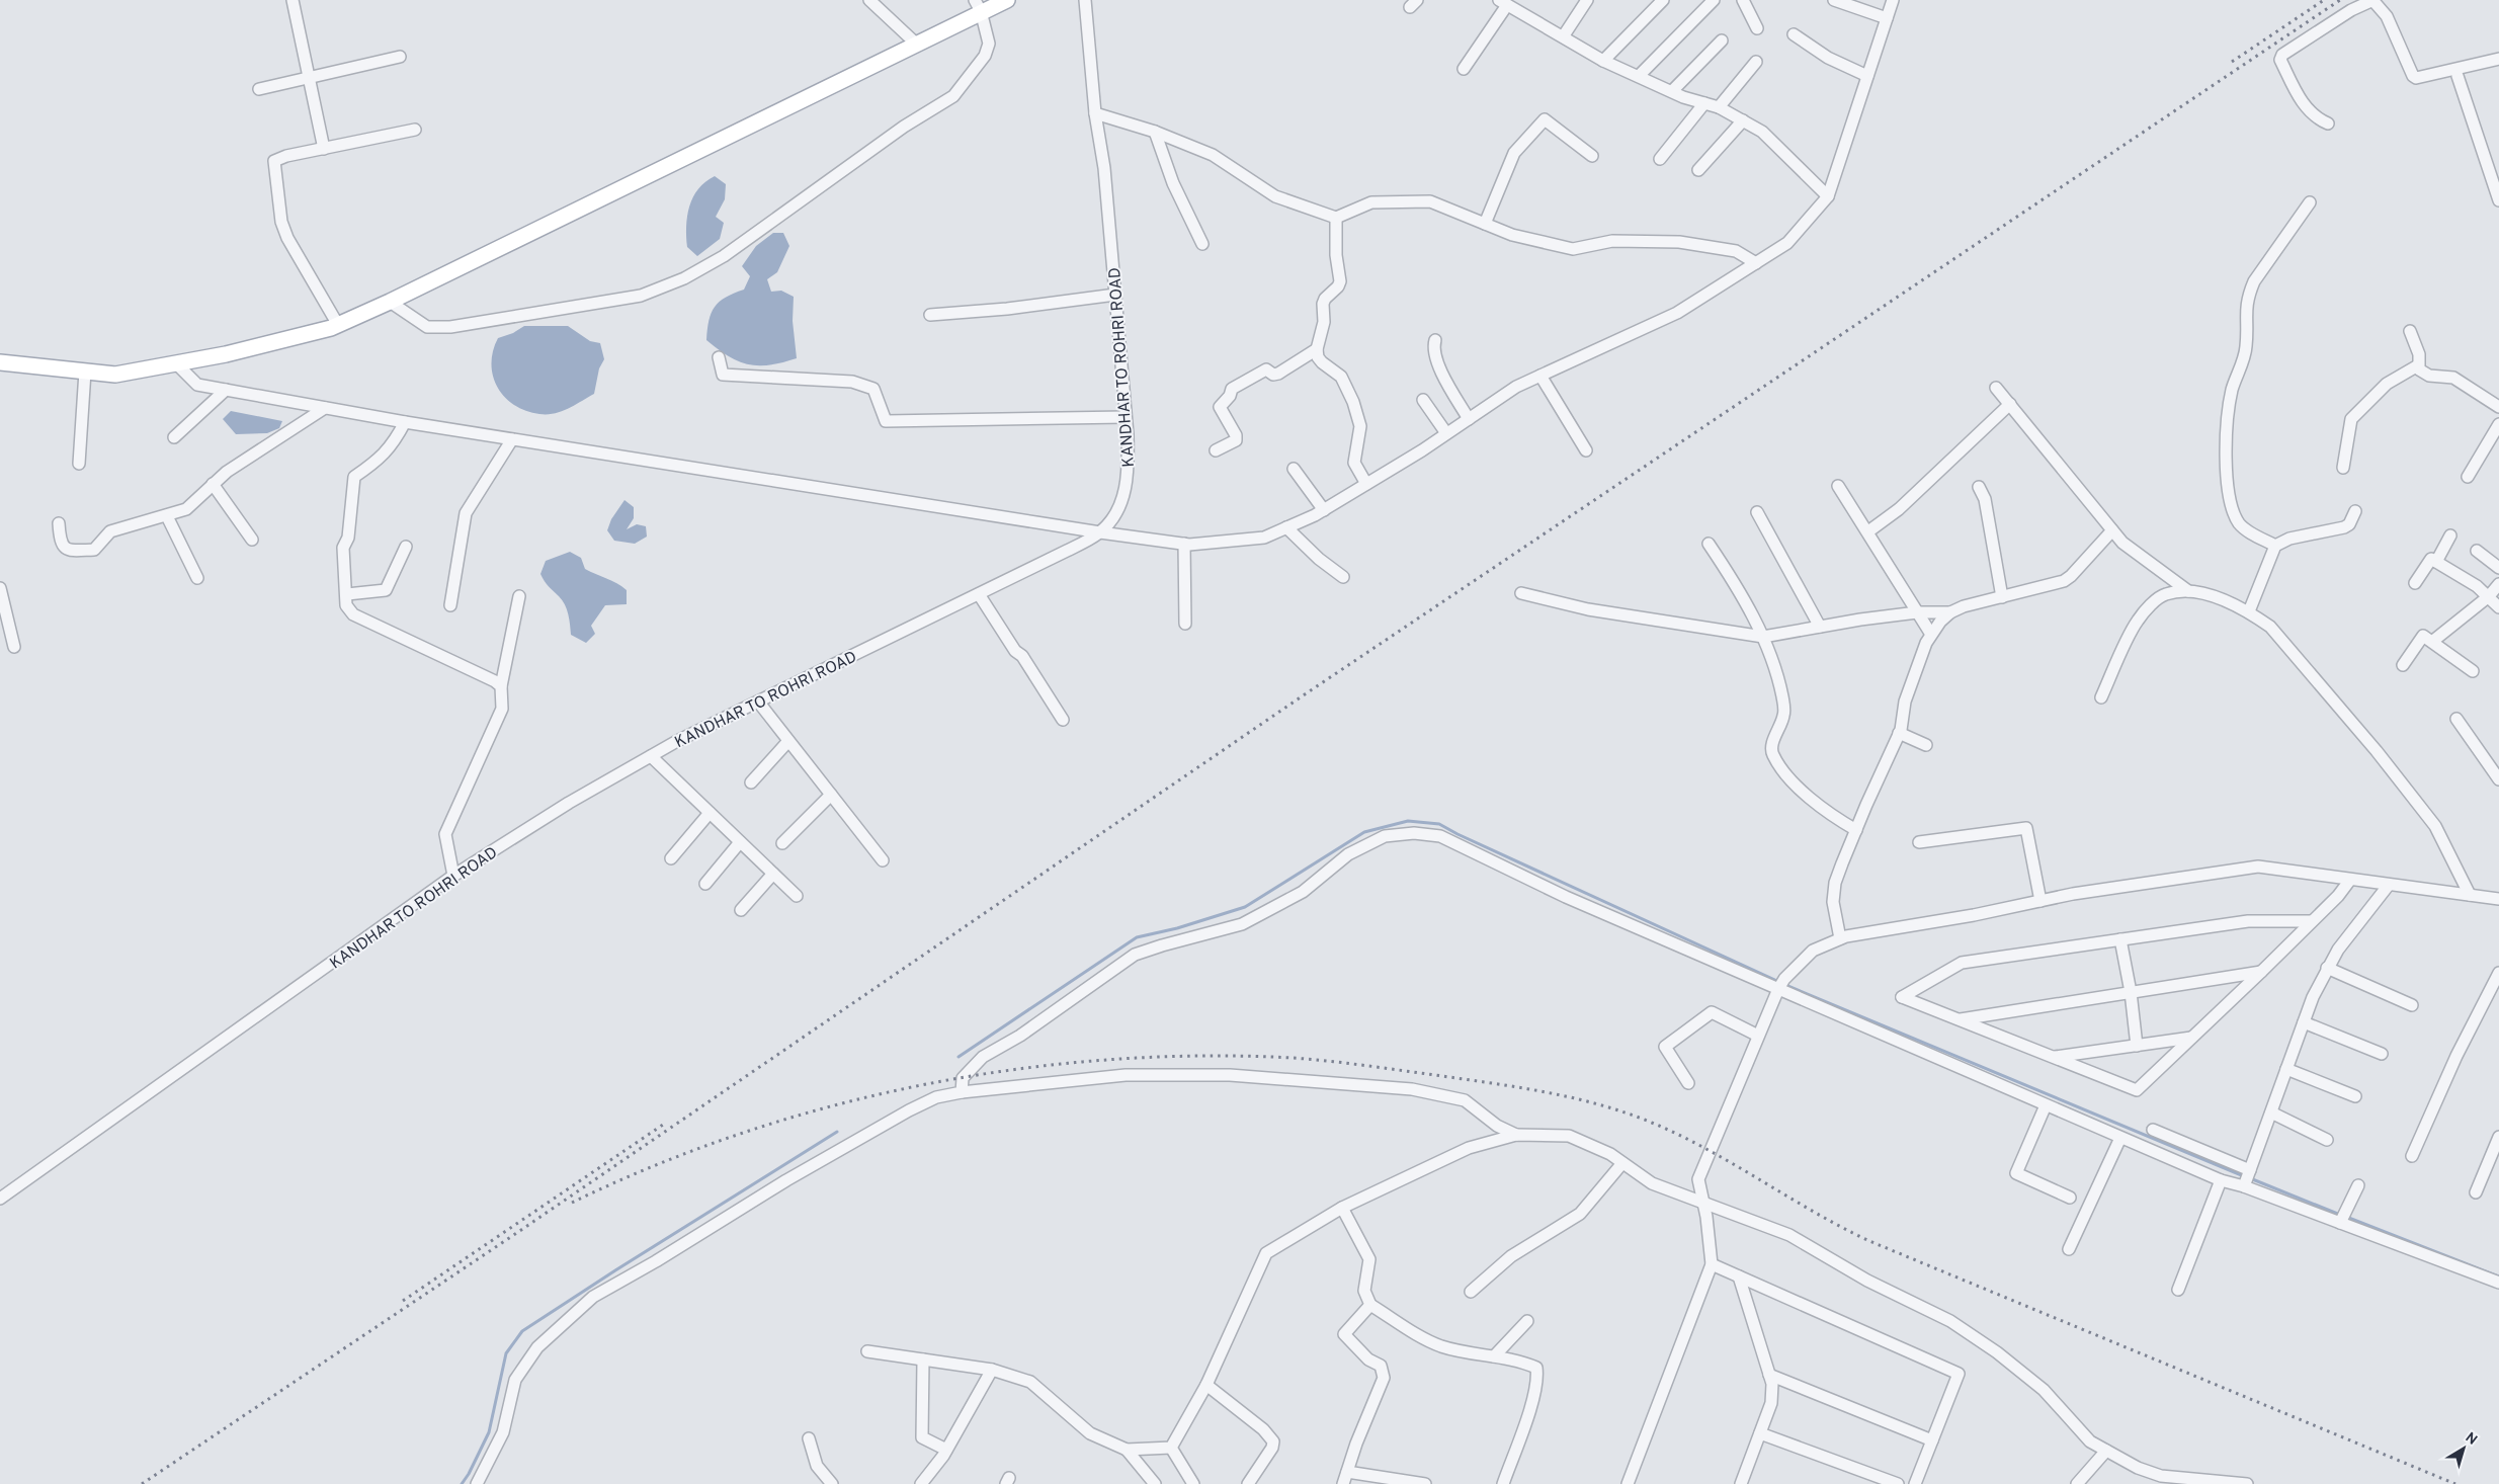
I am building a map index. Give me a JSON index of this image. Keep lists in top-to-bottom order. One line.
{"streets":{"street":["KANDHAR TO ROHRI ROAD"]},"north":"top right"}
